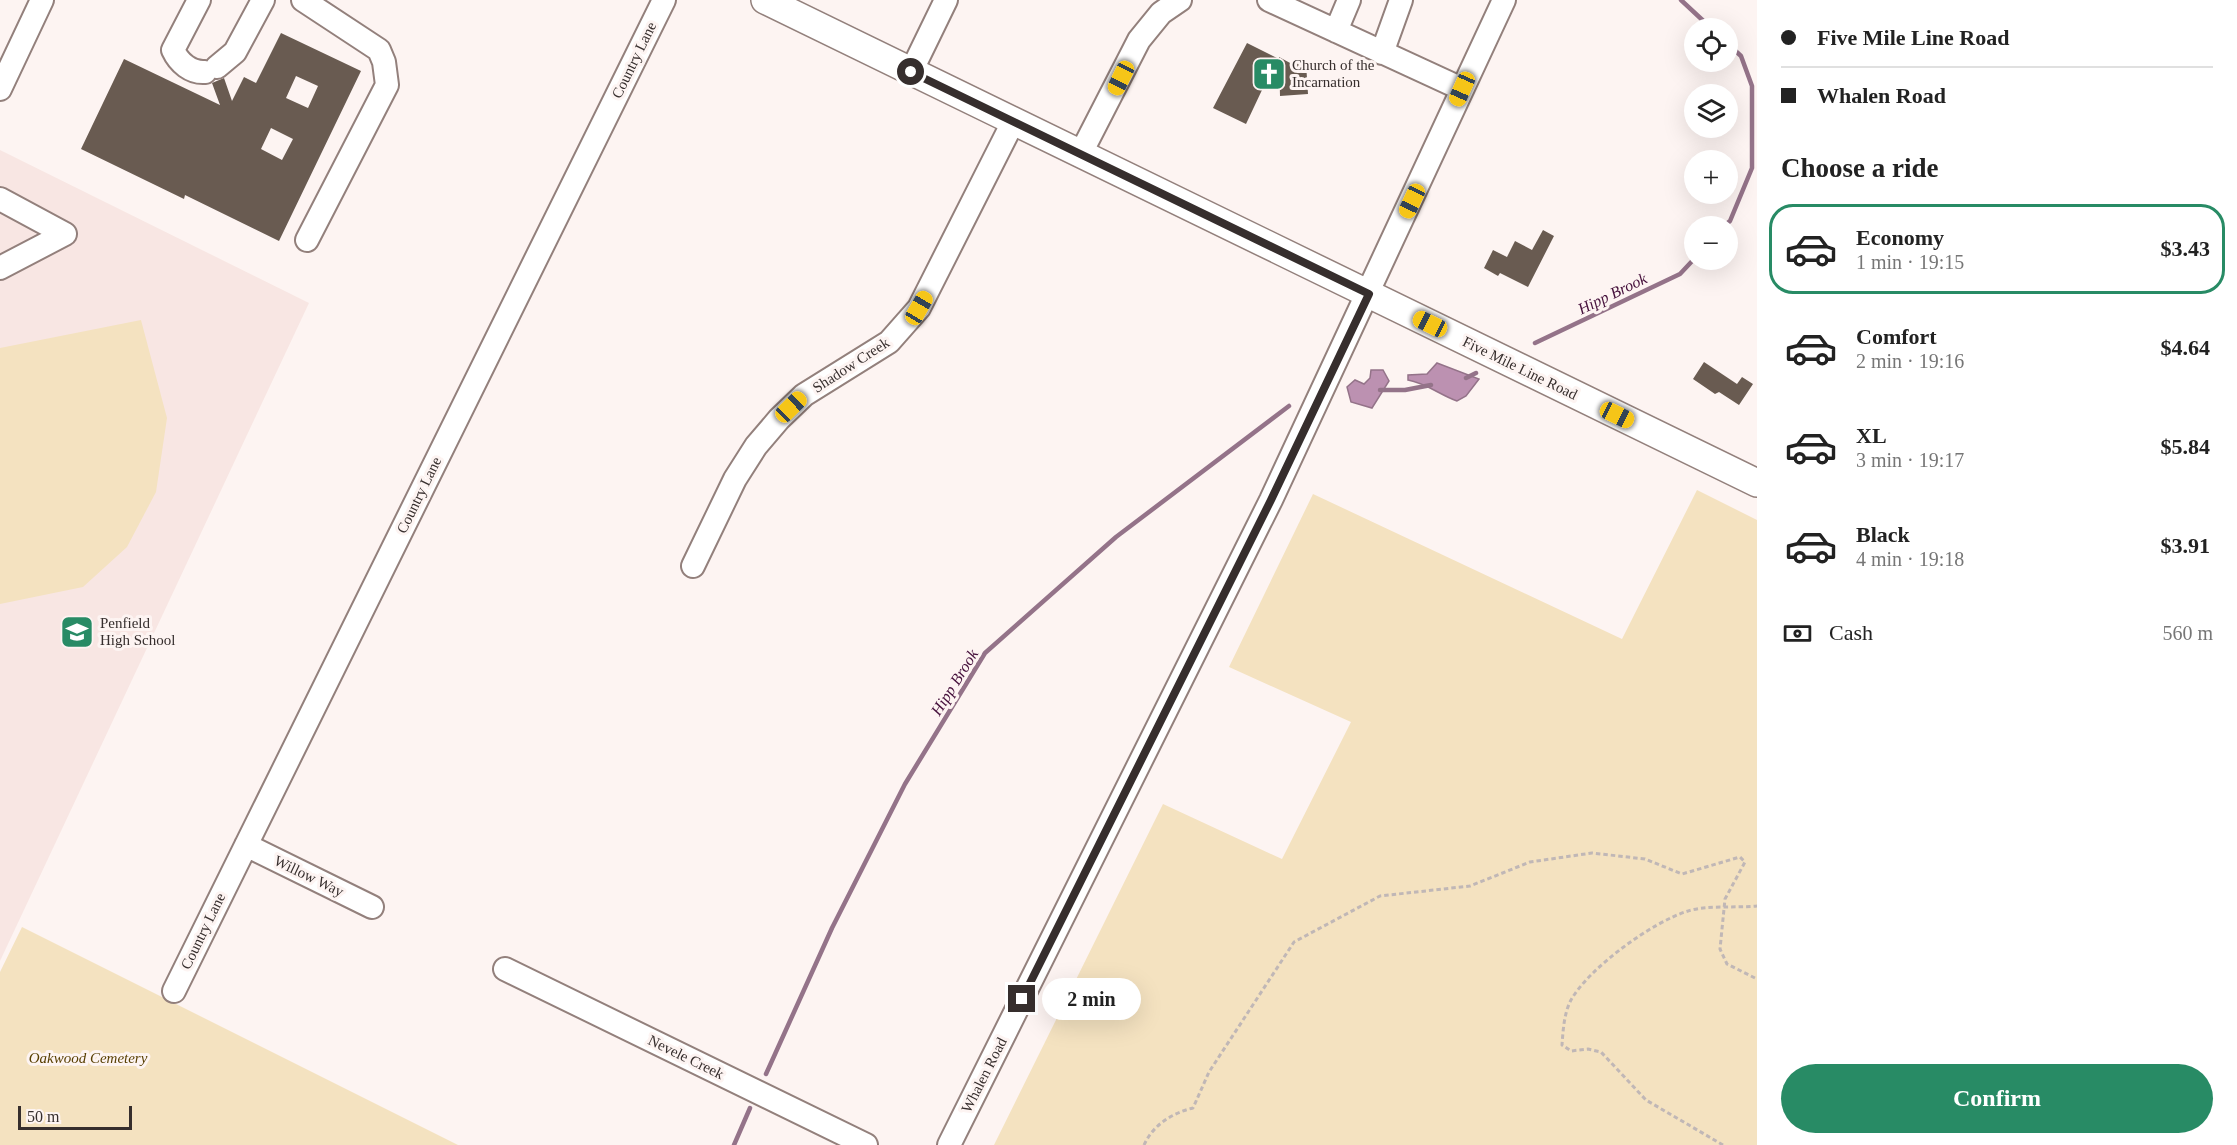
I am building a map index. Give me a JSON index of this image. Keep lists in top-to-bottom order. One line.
{"streets":{"main road":["Five Mile Line Road"],"street":["Country Lane","Shadow Creek","Willow Way","Nevele Creek","Whalen Road"]},"crossings":[["Country Lane","Willow Way"],["Shadow Creek","Five Mile Line Road"],["Five Mile Line Road","Whalen Road"]],"water":["Hipp Brook"],"parks":["Oakwood Cemetery"],"places":{"church":["Church of the Incarnation"],"school or university":["Penfield High School"]},"scale_bar":"50 m","page":{"banner":["Five Mile Line Road","Whalen Road"],"map_buttons":["+","−"],"heading":"Choose a ride","list":[{"name":"Economy","note":"1 min · 19:15","value":"$3.43"},{"name":"Comfort","note":"2 min · 19:16","value":"$4.64"},{"name":"XL","note":"3 min · 19:17","value":"$5.84"},{"name":"Black","note":"4 min · 19:18","value":"$3.91"}],"pay":["Cash","560 m"],"bubble":"2 min","buttons":"Confirm","scale":"50 m"}}
